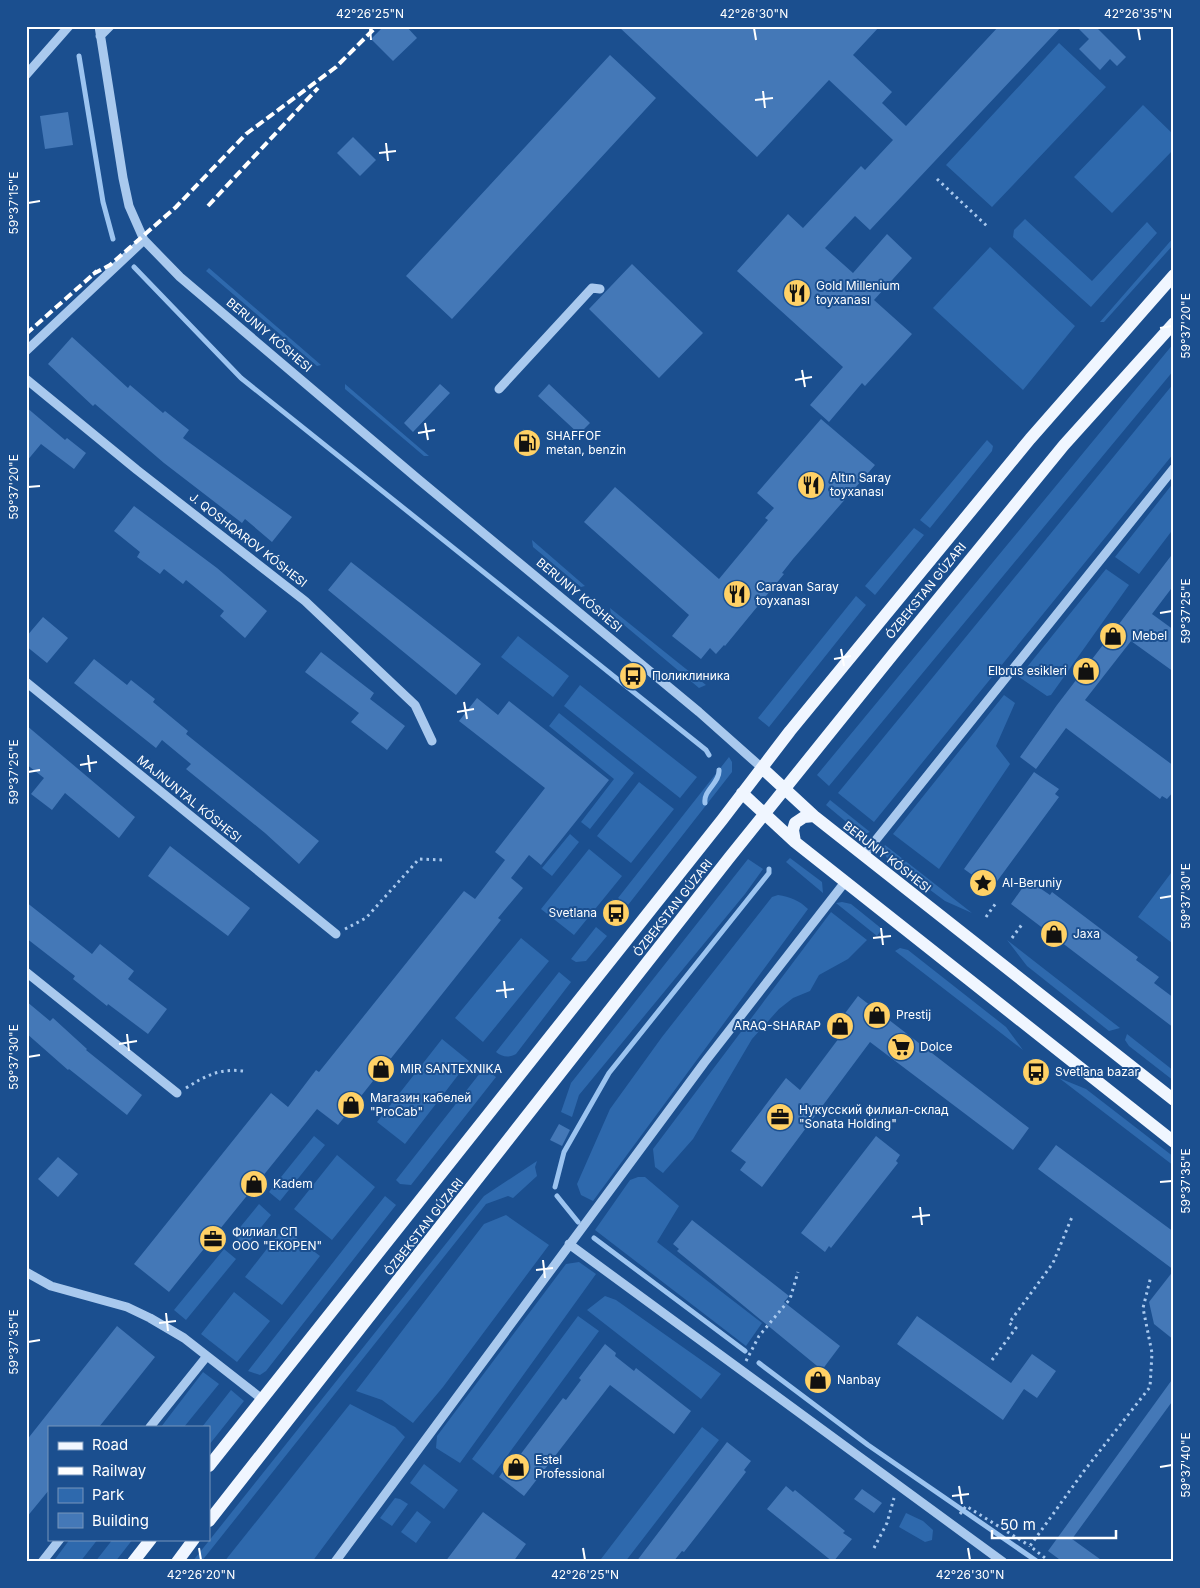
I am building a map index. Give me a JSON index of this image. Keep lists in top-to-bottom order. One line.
{"streets":{"main road":["BERUNIY KÓSHESI"],"street":["J. QOSHQAROV KÓSHESI","MAJNUNTAL KÓSHESI"]},"places":{"restaurant":["Gold Millenium toyxanası","Altın Saray toyxanası","Caravan Saray toyxanası"],"fuel station":["SHAFFOF metan, benzin"],"shop":["Mebel","Elbrus esikleri","Jaxa","Prestij","ARAQ-SHARAP","MIR SANTEXNIKA","Магазин кабелей \"ProCab\"","Kadem","Nanbay","Estel Professional"],"bus stop":["Поликлиника","Svetlana","Svetlana bazar"],"place":["Al-Beruniy"],"supermarket":["Dolce"],"office":["Нукусский филиал-склад \"Sonata Holding\"","Филиал СП OOO \"EKOPEN\""]},"legend":["Road","Railway","Park","Building"],"scale_bar":"50 m","coordinates":["42°26'25\"N","42°26'30\"N","42°26'35\"N","59°37'15\"E","59°37'20\"E","59°37'25\"E","59°37'30\"E","59°37'35\"E","59°37'40\"E","42°26'20\"N"]}
